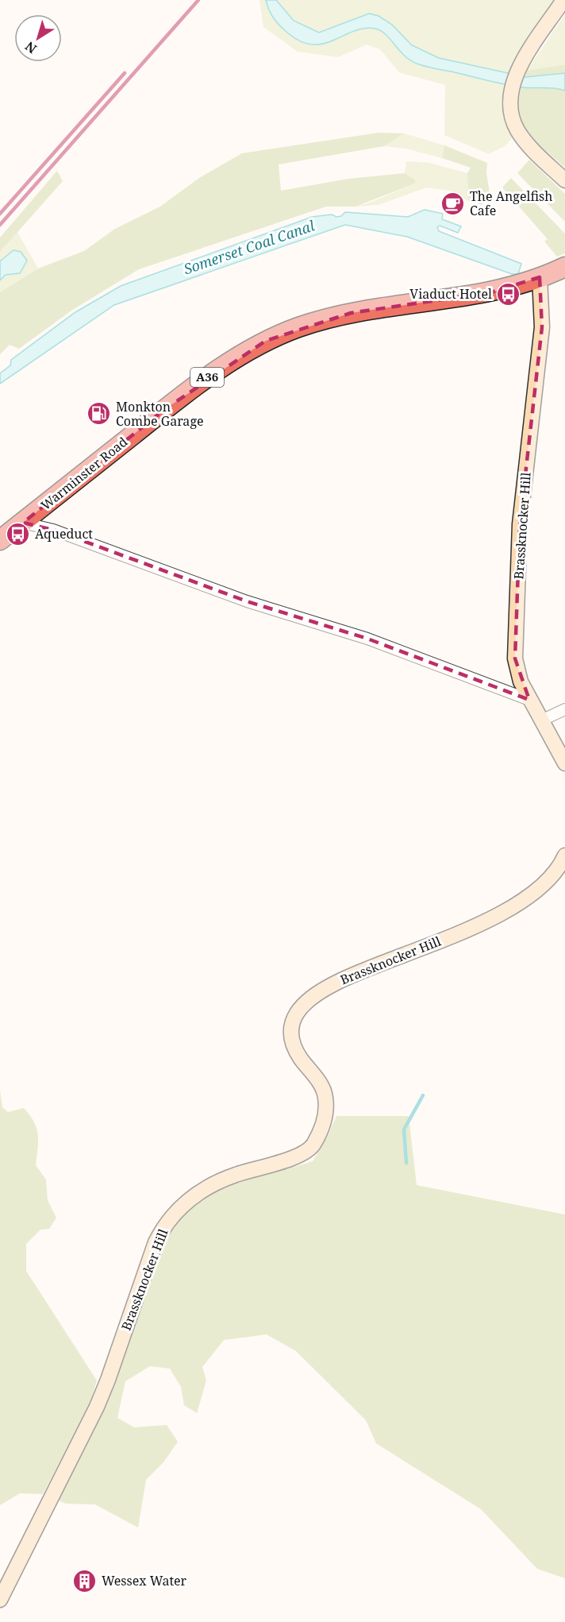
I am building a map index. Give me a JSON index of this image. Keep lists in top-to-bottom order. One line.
{"streets":{"highway":["A36","Warminster Road"],"street":["Brassknocker Hill"]},"crossings":[["Warminster Road","Brassknocker Hill"]],"water":["Somerset Coal Canal"],"places":{"cafe":["The Angelfish Cafe"],"bus stop":["Viaduct Hotel","Aqueduct"],"fuel station":["Monkton Combe Garage"],"building":["Wessex Water"]},"north":"bottom left"}
